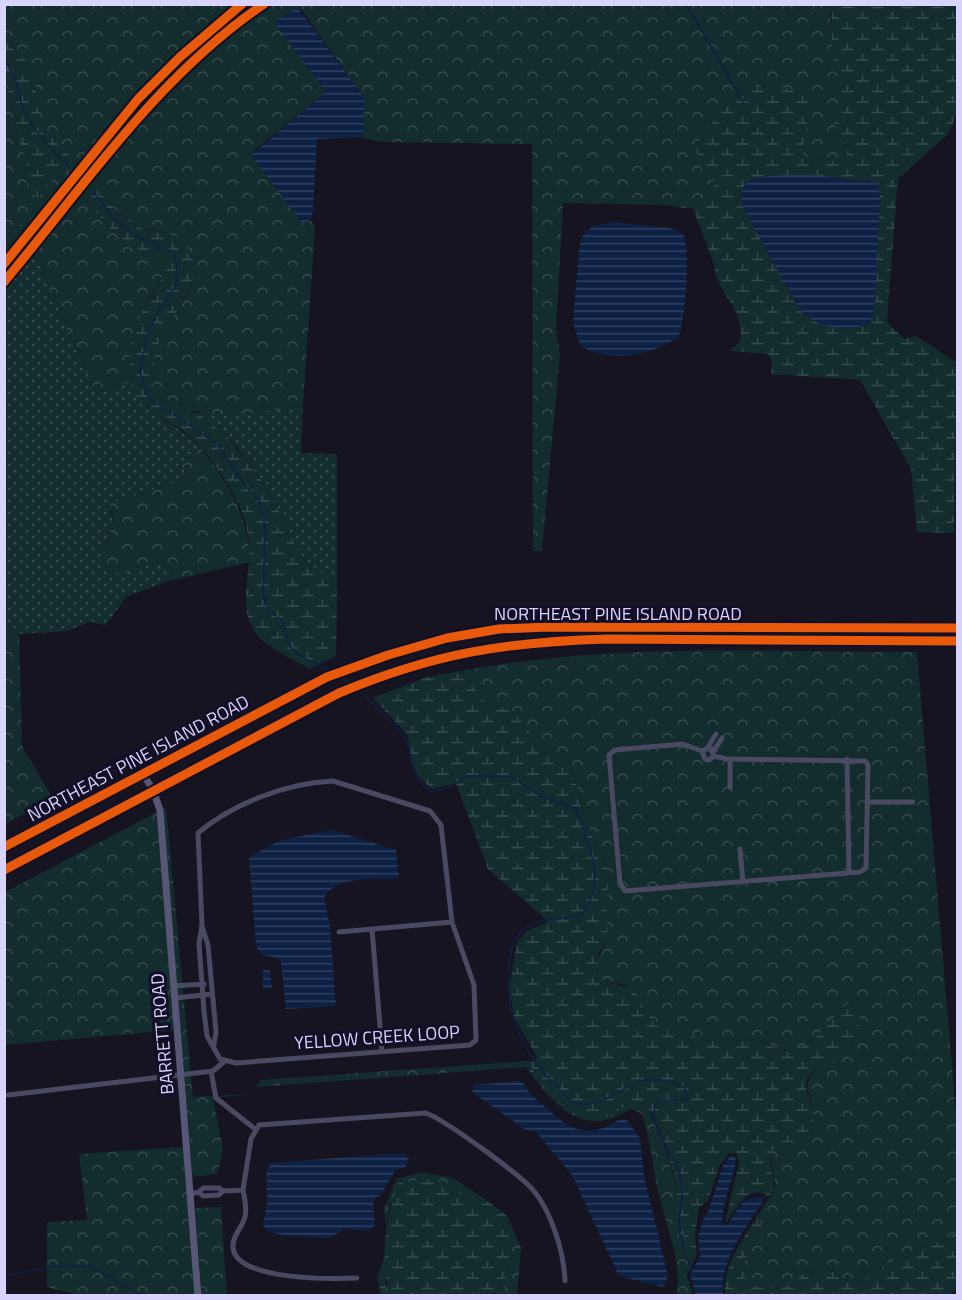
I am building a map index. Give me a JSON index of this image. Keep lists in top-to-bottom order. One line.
{"streets":{"main road":["NORTHEAST PINE ISLAND ROAD","BARRETT ROAD"],"street":["YELLOW CREEK LOOP"]},"crossings":[["NORTHEAST PINE ISLAND ROAD","BARRETT ROAD"]]}
